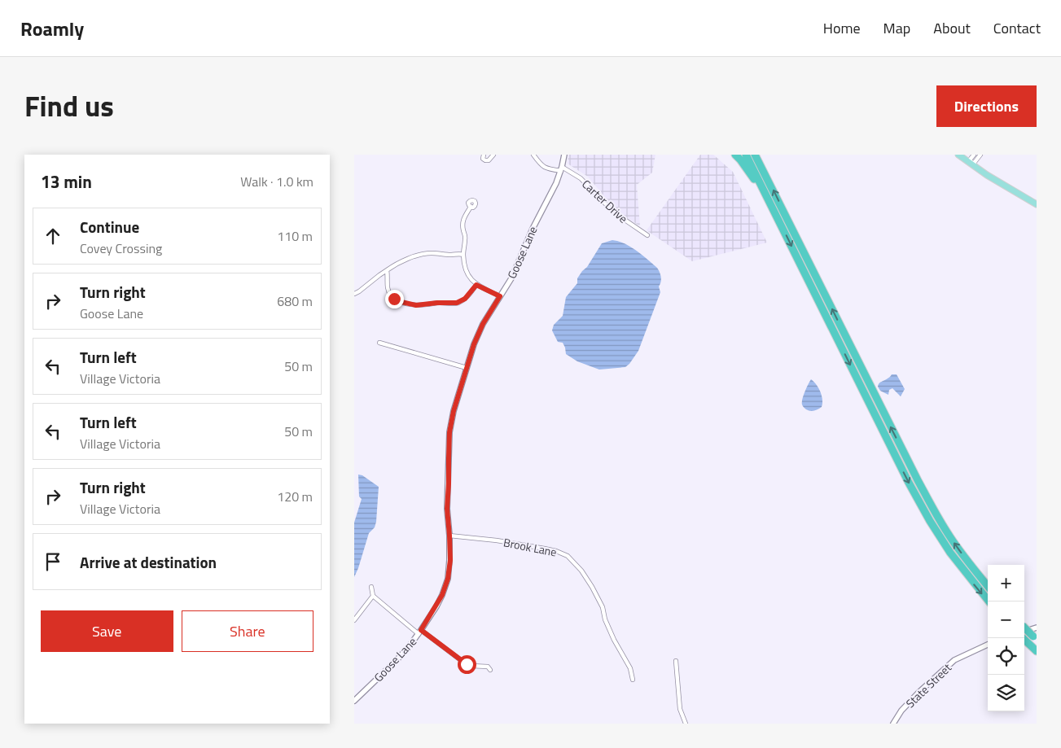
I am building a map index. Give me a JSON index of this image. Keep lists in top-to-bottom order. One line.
{"streets":{"street":["Carter Drive","Goose Lane","Brook Lane","State Street"]},"crossings":[["Carter Drive","Goose Lane"],["Goose Lane","Brook Lane"]],"page":{"header":"Roamly","nav":["Home","Map","About","Contact"],"title":"Find us","buttons":["Directions",["Save","Share"]],"heading":["13 min","Walk · 1.0 km"],"list":[["Continue","Covey Crossing","110 m"],["Turn right","Goose Lane","680 m"],["Turn left","Village Victoria","50 m"],["Turn left","Village Victoria","50 m"],["Turn right","Village Victoria","120 m"],"Arrive at destination"],"map_buttons":["+","−"]}}
